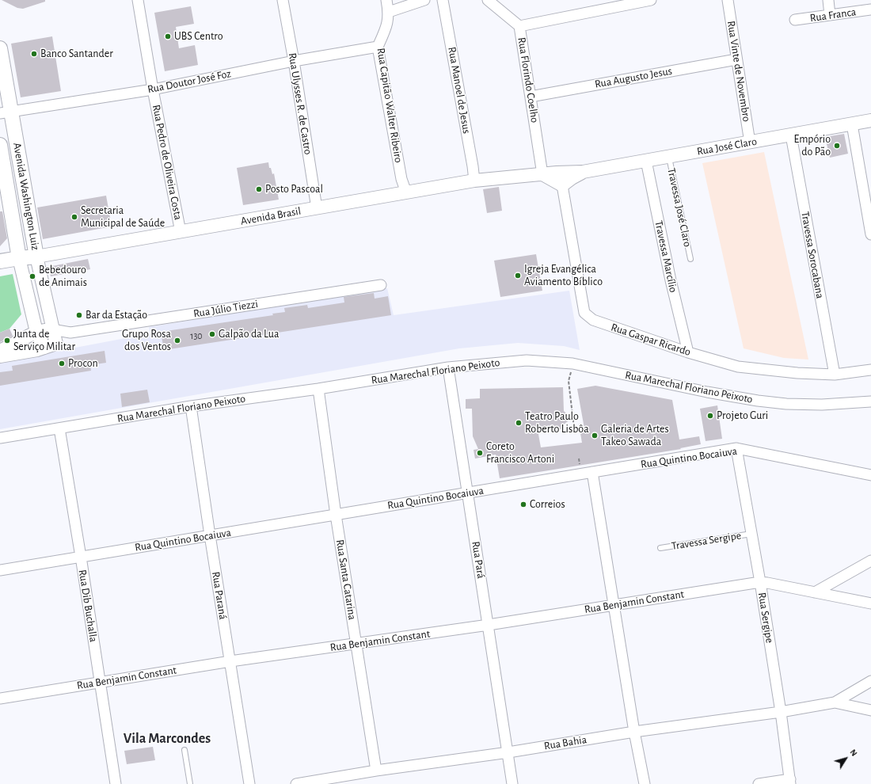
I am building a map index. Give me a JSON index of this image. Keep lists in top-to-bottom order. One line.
{"streets":{"main road":["Avenida Washington Luiz","Avenida Brasil"],"street":["Rua Franca","Rua Vinte de Novembro","Rua Augusto Jesus","Rua Florindo Coelho","Rua Doutor José Foz","Rua Manoel de Jesus","Rua Ulysses R. de Castro","Rua Capitão Walter Ribeiro","Rua José Claro","Rua Pedro de Oliveira Costa","Travessa Sorocabana","Travessa Marcílio","Rua Júlio Tiezzi","Rua Gaspar Ricardo","Rua Marechal Floriano Peixoto","Rua Quintino Bocaiuva","Rua Pará","Rua Santa Catarina","Rua Paraná","Rua Benjamin Constant","Rua Dib Buchalla","Rua Sergipe","Rua Bahia"],"lane":["Travessa José Claro","Travessa Sergipe"]},"crossings":[["Rua Vinte de Novembro","Rua Augusto Jesus"],["Rua Vinte de Novembro","Rua José Claro"],["Rua Augusto Jesus","Rua Florindo Coelho"],["Rua Florindo Coelho","Rua José Claro"],["Rua Florindo Coelho","Avenida Brasil"],["Rua Doutor José Foz","Rua Ulysses R. de Castro"],["Rua Doutor José Foz","Rua Capitão Walter Ribeiro"],["Rua Doutor José Foz","Rua Pedro de Oliveira Costa"],["Rua Doutor José Foz","Avenida Washington Luiz"],["Rua Manoel de Jesus","Avenida Brasil"],["Rua Ulysses R. de Castro","Avenida Brasil"],["Rua Capitão Walter Ribeiro","Avenida Brasil"],["Rua José Claro","Travessa José Claro"],["Rua José Claro","Avenida Brasil"],["Rua José Claro","Travessa Sorocabana"],["Rua José Claro","Travessa Marcílio"],["Rua José Claro","Rua Gaspar Ricardo"],["Rua Pedro de Oliveira Costa","Avenida Brasil"],["Avenida Washington Luiz","Avenida Brasil"],["Avenida Washington Luiz","Rua Júlio Tiezzi"],["Travessa Sorocabana","Rua Gaspar Ricardo"],["Travessa Marcílio","Rua Gaspar Ricardo"],["Rua Marechal Floriano Peixoto","Rua Pará"],["Rua Marechal Floriano Peixoto","Rua Santa Catarina"],["Rua Marechal Floriano Peixoto","Rua Paraná"],["Rua Marechal Floriano Peixoto","Rua Dib Buchalla"],["Rua Quintino Bocaiuva","Rua Pará"],["Rua Quintino Bocaiuva","Rua Santa Catarina"],["Rua Quintino Bocaiuva","Rua Paraná"],["Rua Quintino Bocaiuva","Rua Dib Buchalla"],["Rua Quintino Bocaiuva","Rua Sergipe"],["Travessa Sergipe","Rua Sergipe"],["Rua Pará","Rua Benjamin Constant"],["Rua Pará","Rua Bahia"],["Rua Santa Catarina","Rua Benjamin Constant"],["Rua Santa Catarina","Rua Bahia"],["Rua Paraná","Rua Benjamin Constant"],["Rua Benjamin Constant","Rua Dib Buchalla"],["Rua Benjamin Constant","Rua Sergipe"],["Rua Sergipe","Rua Bahia"]],"districts":["Vila Marcondes"],"places":["UBS Centro","Banco Santander","Empório do Pão","Posto Pascoal","Secretaria Municipal de Saúde","Igreja Evangélica Aviamento Bíblico","Bebedouro de Animais","Bar da Estação","Galpão da Lua","Junta de Serviço Militar","Grupo Rosa dos Ventos","Procon","Projeto Guri","Teatro Paulo Roberto Lisbôa","Galeria de Artes Takeo Sawada","Coreto Francisco Artoni","Correios"],"house_numbers":["130"],"north":"top right"}
